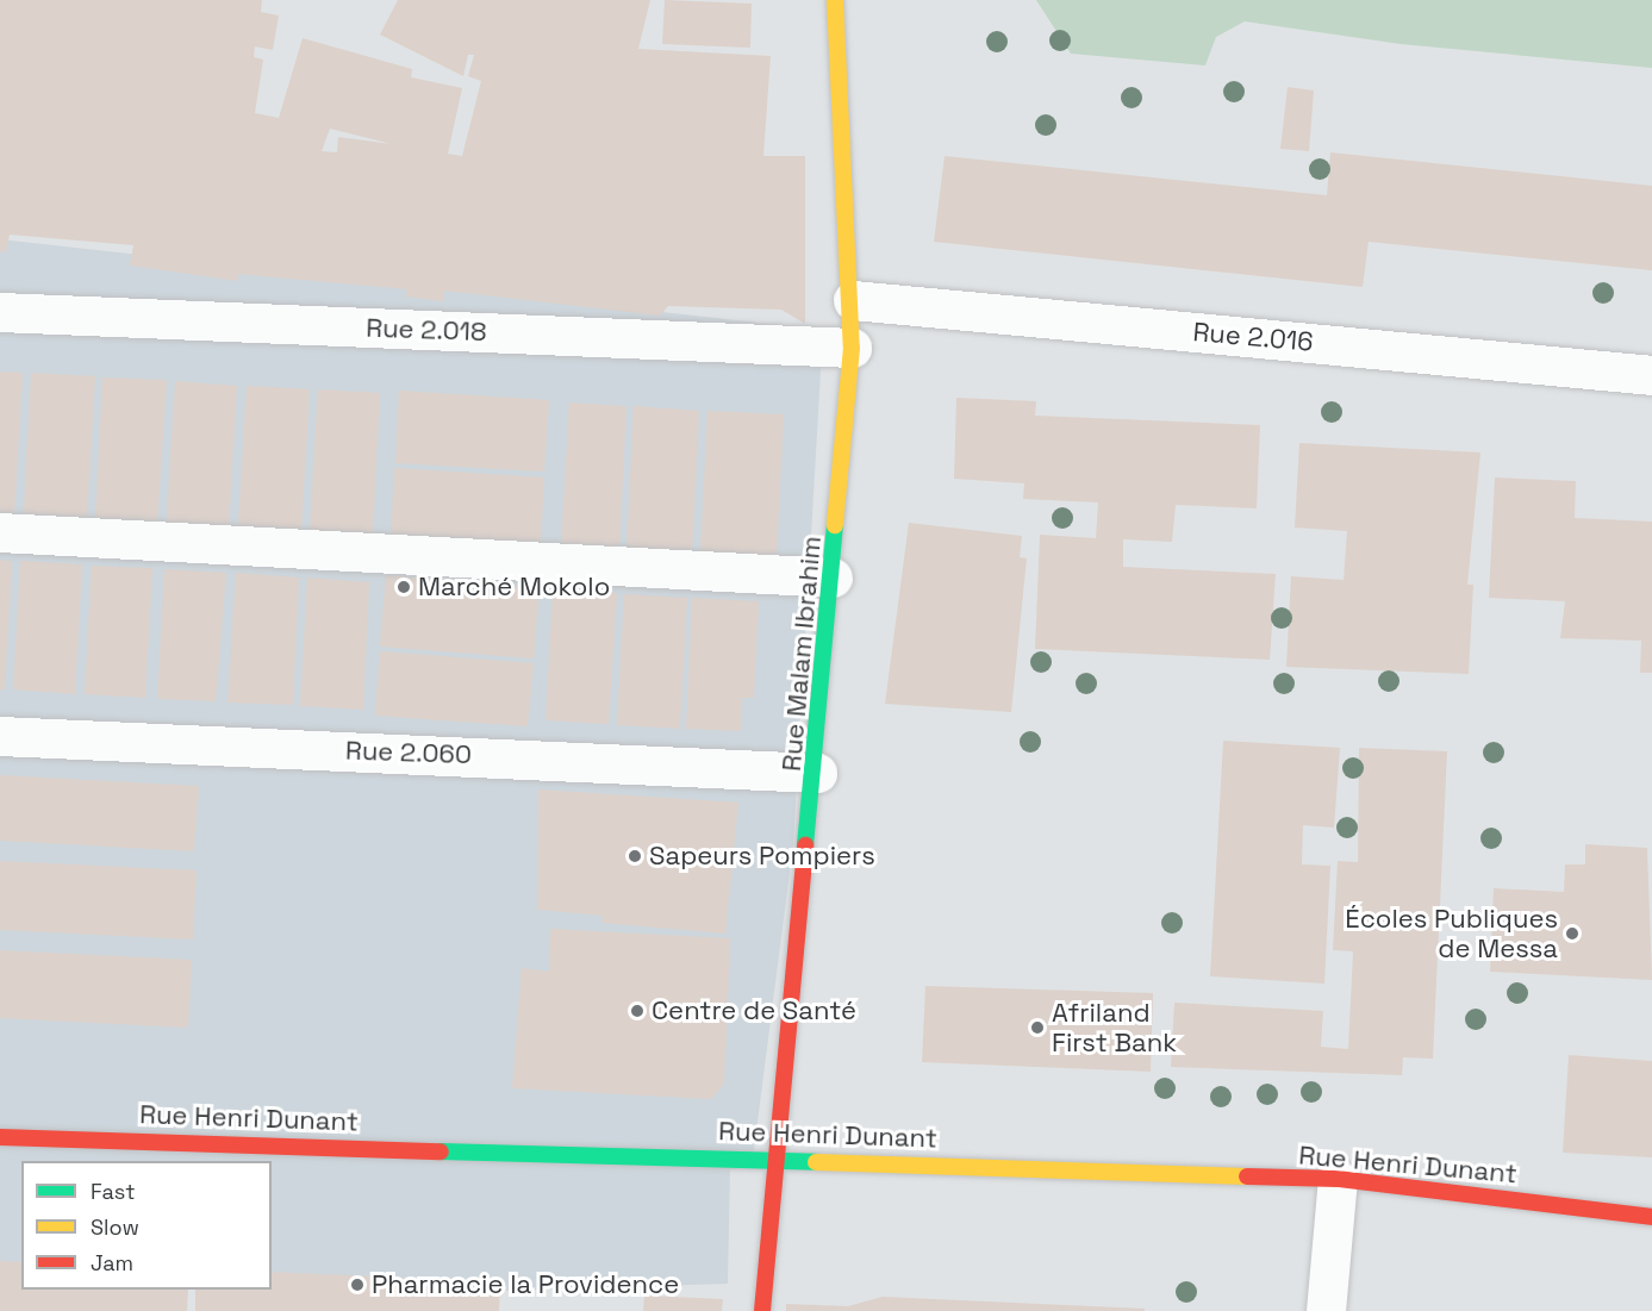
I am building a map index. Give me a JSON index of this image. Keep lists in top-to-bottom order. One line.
{"streets":{"main road":["Rue Malam Ibrahim","Rue Henri Dunant"],"street":["Rue 2.018","Rue 2.016","Rue 2.060"]},"crossings":[["Rue 2.018","Rue Malam Ibrahim"],["Rue 2.016","Rue Malam Ibrahim"],["Rue Malam Ibrahim","Rue 2.060"],["Rue Malam Ibrahim","Rue Henri Dunant"]],"places":["Marché Mokolo","Sapeurs Pompiers","Écoles Publiques de Messa","Centre de Santé","Afriland First Bank","Pharmacie la Providence"],"legend":["Fast","Slow","Jam"]}
